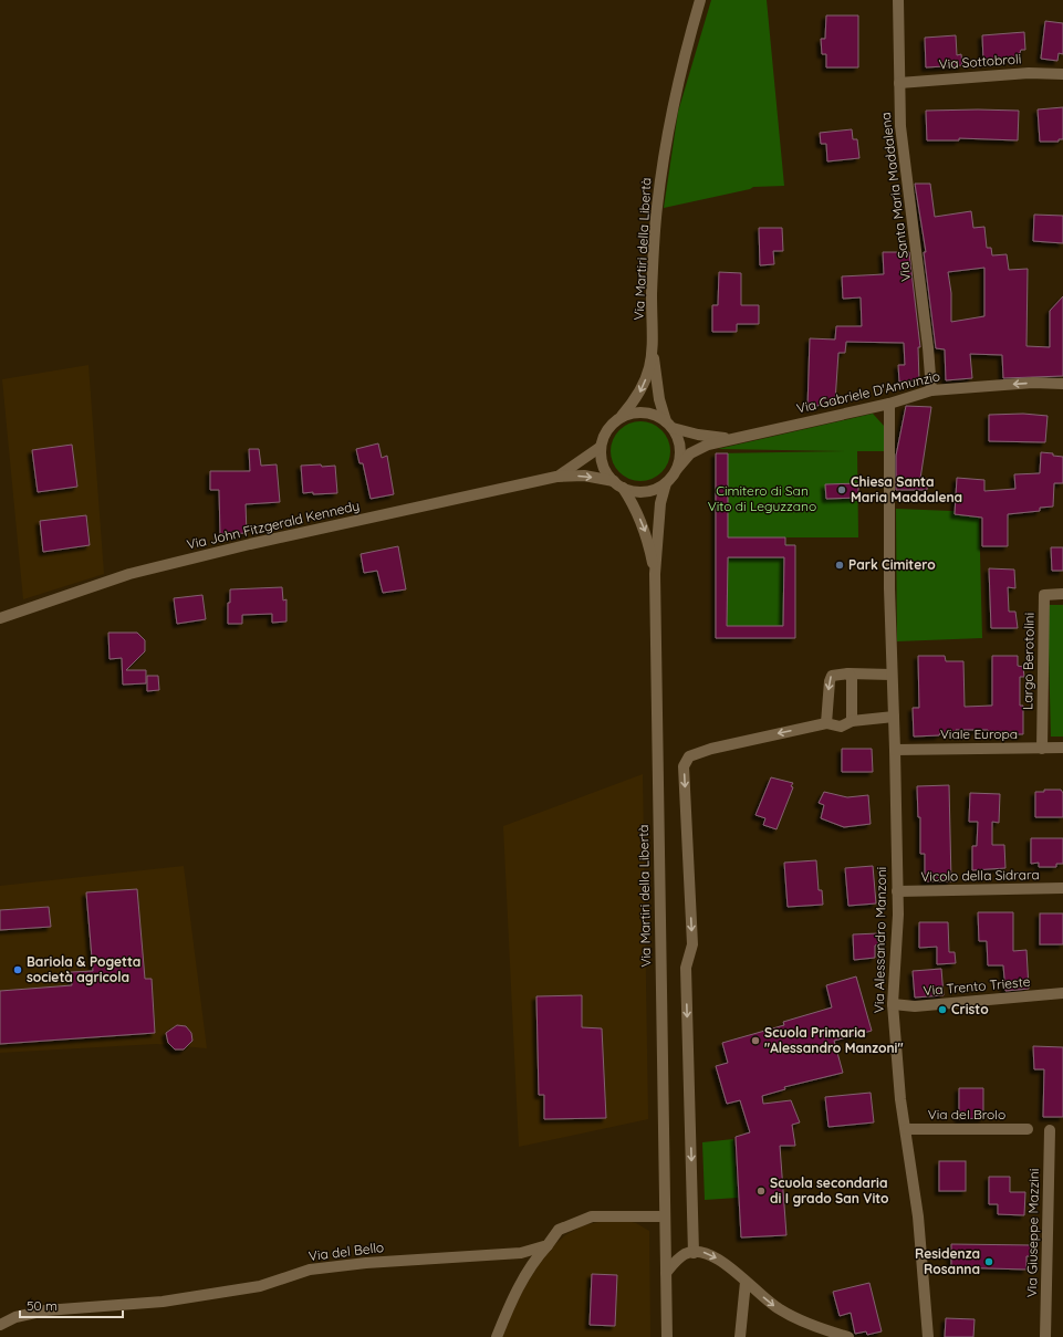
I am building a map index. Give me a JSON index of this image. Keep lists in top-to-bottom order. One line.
{"streets":{"street":["Via Sottobroli","Via Santa Maria Maddalena","Via Martiri della Libertà","Via Gabriele D'Annunzio","Via John Fitzgerald Kennedy","Largo Berotolini","Viale Europa","Vicolo della Sidrara","Via Alessandro Manzoni","Via Trento Trieste","Via del Brolo","Via Giuseppe Mazzini","Via del Bello"]},"crossings":[["Via Sottobroli","Via Santa Maria Maddalena"],["Via Santa Maria Maddalena","Via Gabriele D'Annunzio"],["Via Martiri della Libertà","Via Gabriele D'Annunzio"],["Via Martiri della Libertà","Via John Fitzgerald Kennedy"],["Via Gabriele D'Annunzio","Via John Fitzgerald Kennedy"],["Via Gabriele D'Annunzio","Via Alessandro Manzoni"],["Largo Berotolini","Viale Europa"],["Viale Europa","Via Alessandro Manzoni"],["Vicolo della Sidrara","Via Alessandro Manzoni"],["Via Alessandro Manzoni","Via Trento Trieste"],["Via Alessandro Manzoni","Via del Brolo"]],"parks":["Cimitero di San Vito di Leguzzano"],"places":["Chiesa Santa Maria Maddalena","Park Cimitero","Bariola & Pogetta società agricola","Cristo","Scuola Primaria \"Alessandro Manzoni\"","Scuola secondaria di I grado San Vito","Residenza Rosanna"],"scale_bar":"50 m"}
